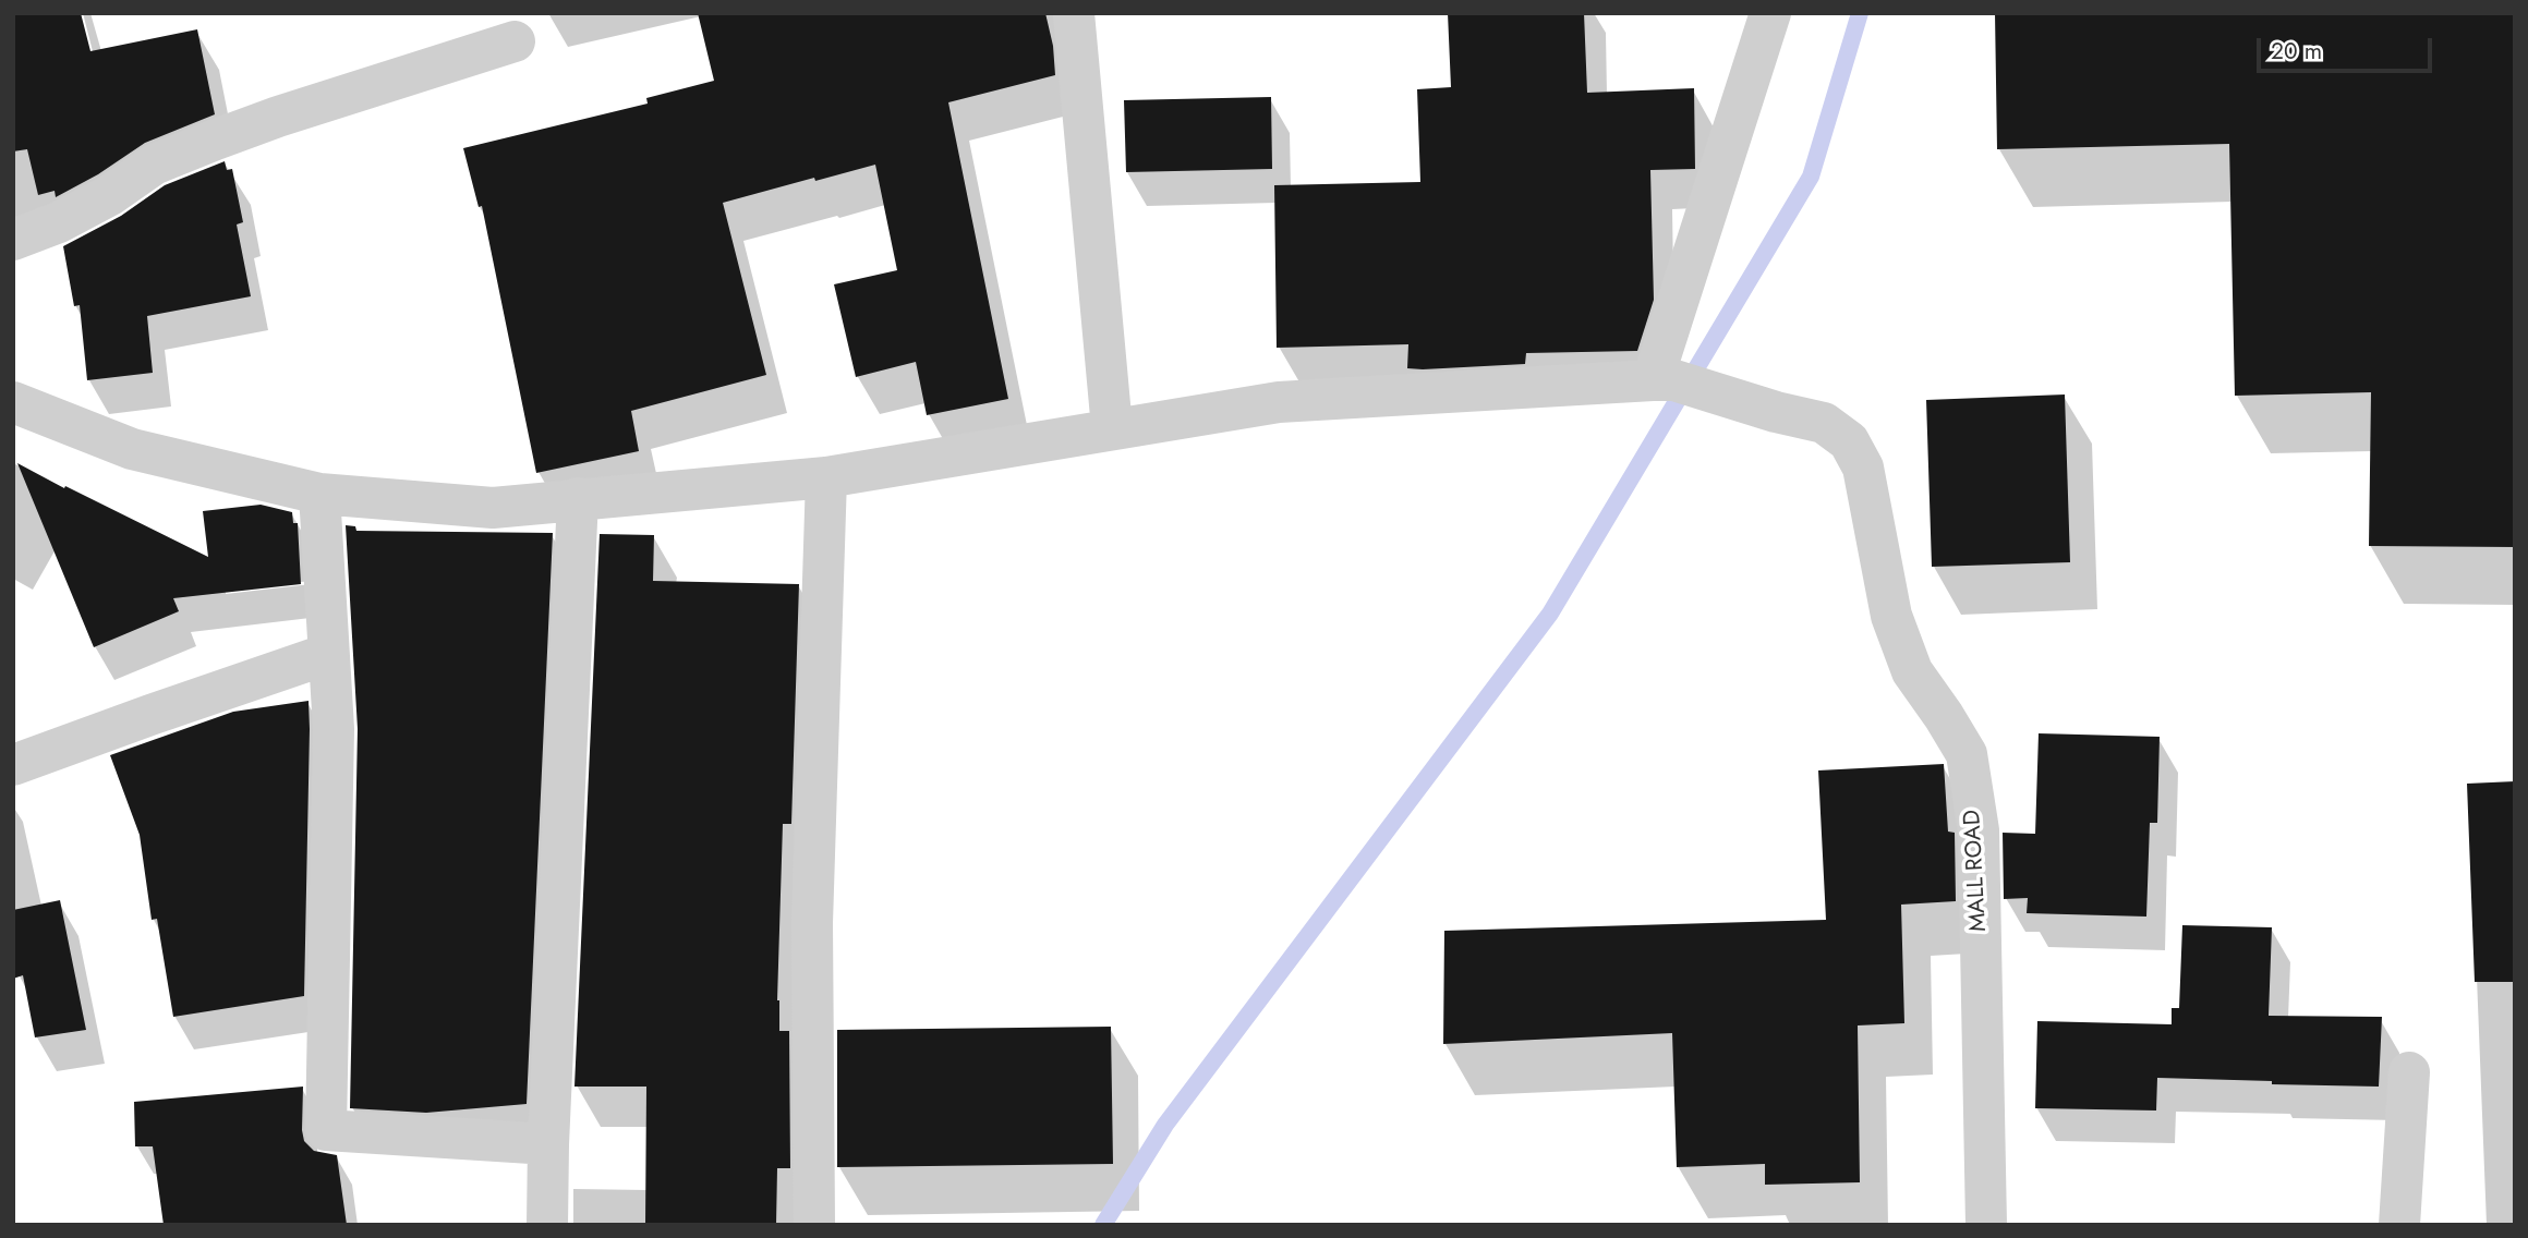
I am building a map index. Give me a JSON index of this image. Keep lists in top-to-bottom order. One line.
{"streets":{"street":["MALL ROAD"]},"scale_bar":"20 m"}
